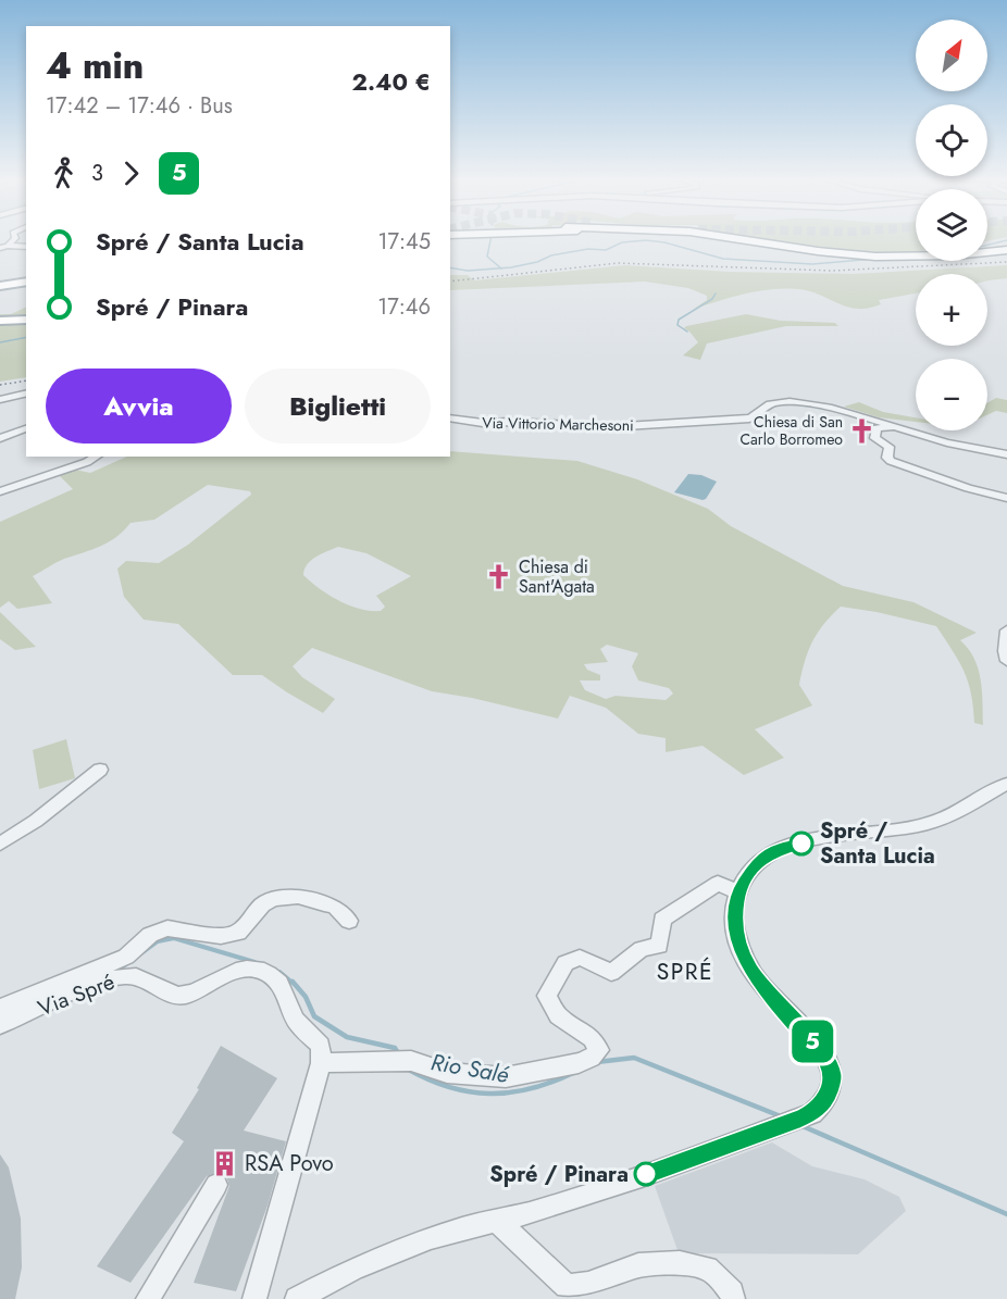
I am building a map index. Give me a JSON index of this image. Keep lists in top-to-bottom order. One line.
{"streets":{"street":["Via Vittorio Marchesoni","Via Spré"]},"districts":["SPRÉ"],"water":["Rio Salé"],"places":{"church":["Chiesa di San Carlo Borromeo","Chiesa di Sant'Agata"],"other":["Spré / Santa Lucia","Spré / Pinara"],"building":["RSA Povo"]},"lines":["bus line 5"],"north":"top right","page":{"on_map":"5","map_buttons":["+","−"],"heading":["4 min","17:42 – 17:46 · Bus","2.40 €"],"legs":["3","5"],"list":[{"name":"Spré / Santa Lucia","value":"17:45"},{"name":"Spré / Pinara","value":"17:46"}],"buttons":["Avvia","Biglietti"]}}
